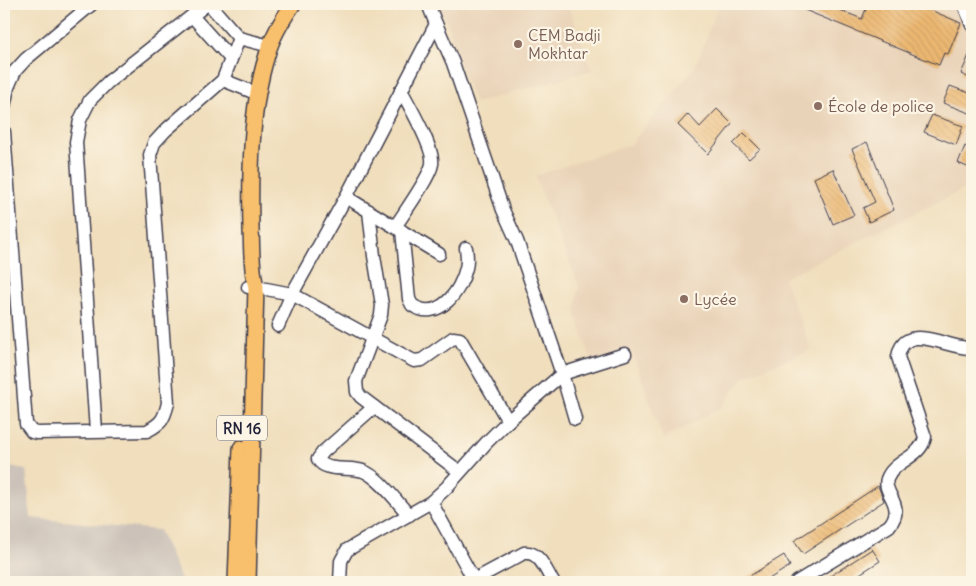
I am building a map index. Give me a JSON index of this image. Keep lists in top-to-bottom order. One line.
{"streets":{"main road":["RN 16"]},"places":["CEM Badji Mokhtar","École de police","Lycée"]}
